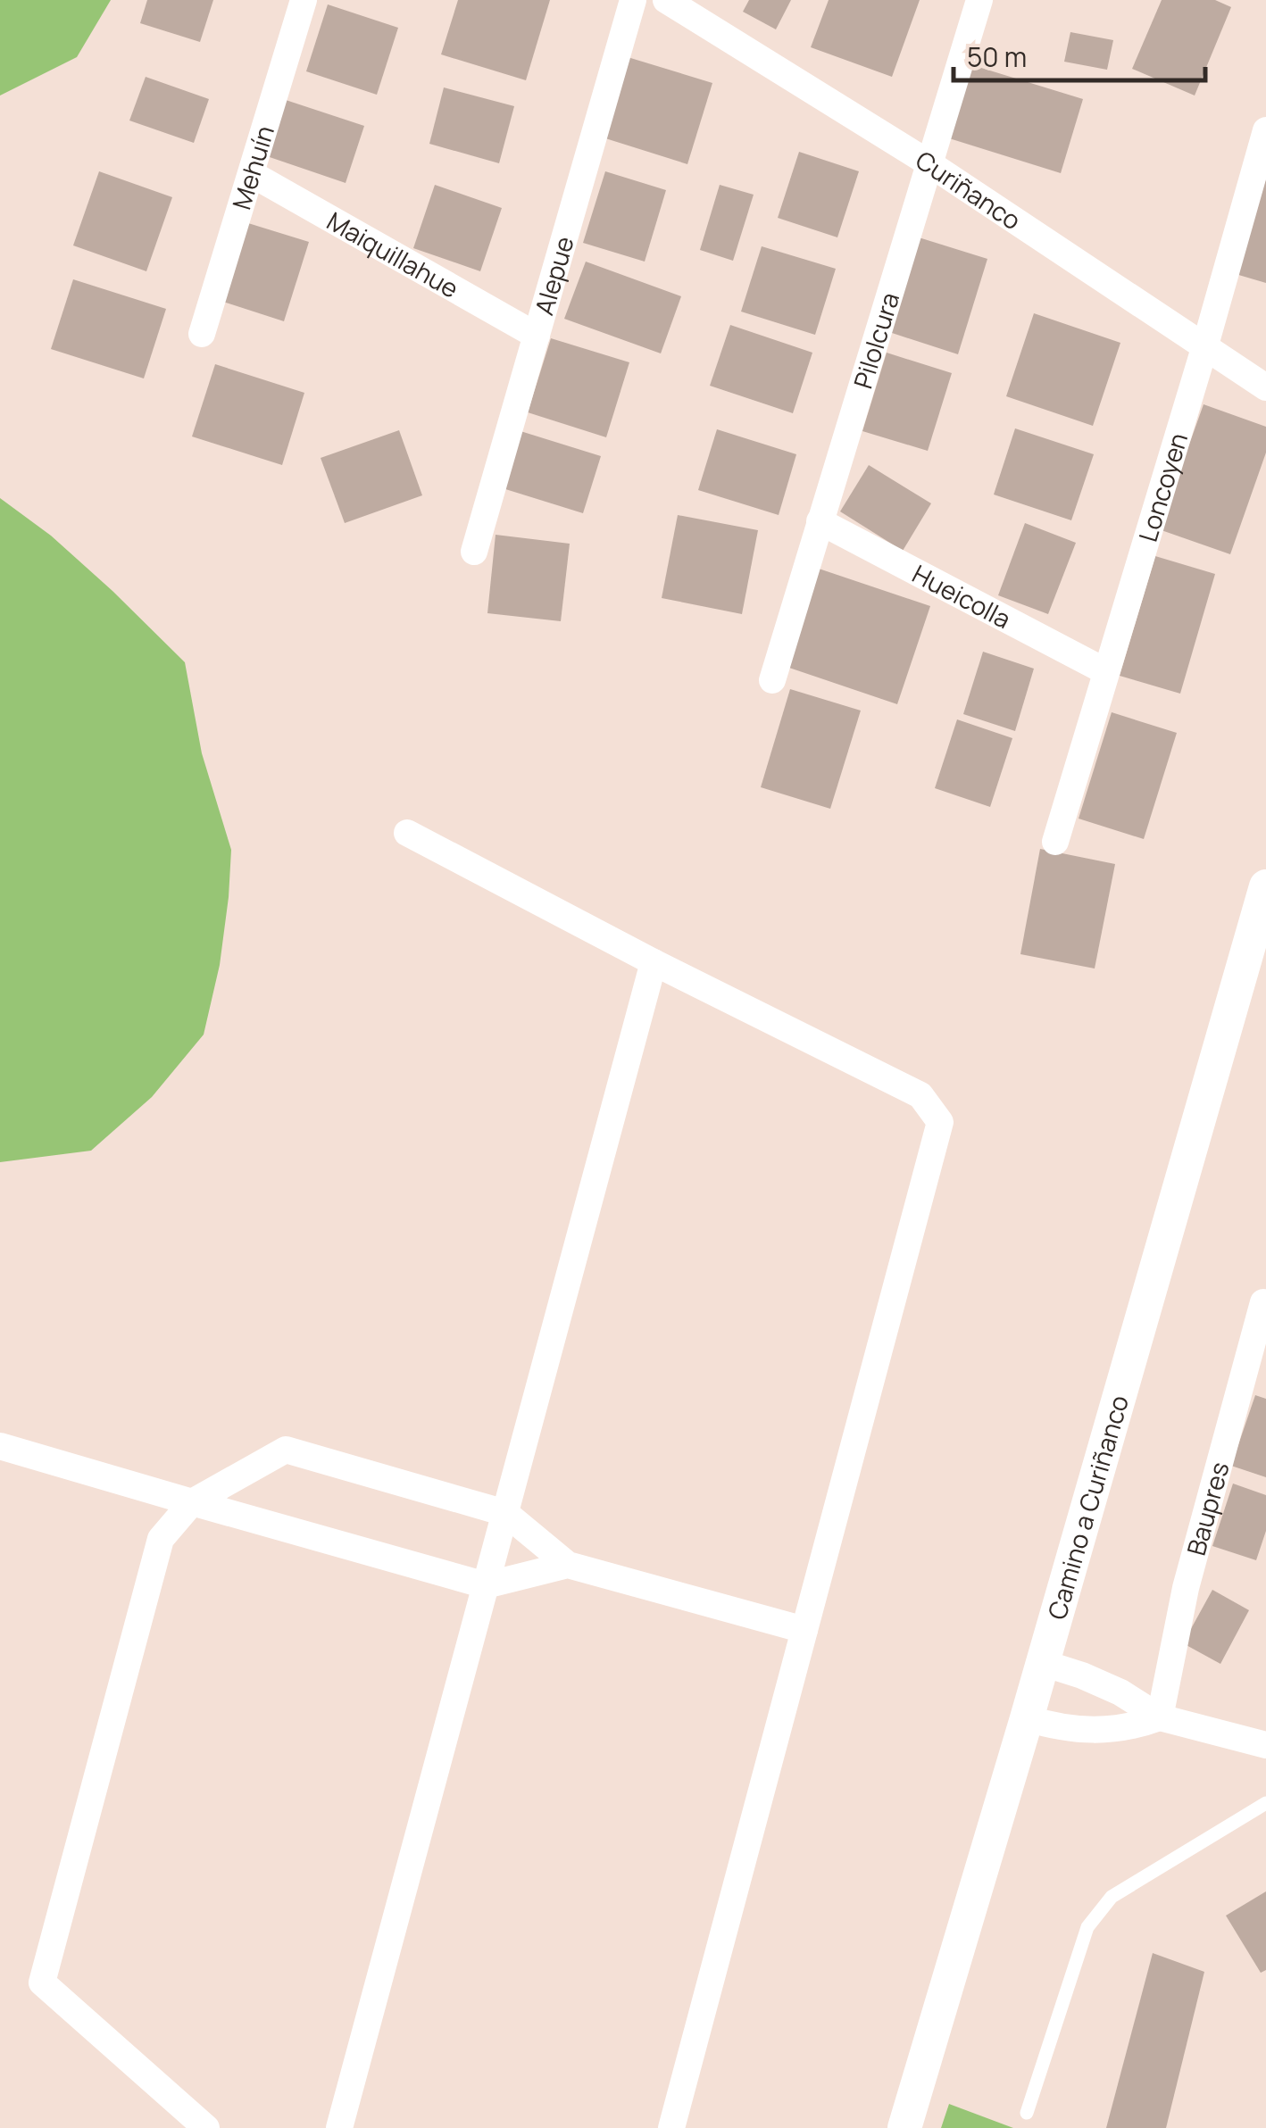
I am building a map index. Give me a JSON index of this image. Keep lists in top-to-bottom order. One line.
{"streets":{"street":["Mehuín","Curiñanco","Maiquillahue","Alepue","Pilolcura","Loncoyen","Hueicolla","Camino a Curiñanco","Baupres"]},"crossings":[["Mehuín","Maiquillahue"],["Curiñanco","Pilolcura"],["Curiñanco","Loncoyen"],["Maiquillahue","Alepue"],["Pilolcura","Hueicolla"],["Loncoyen","Hueicolla"]],"scale_bar":"50 m"}
